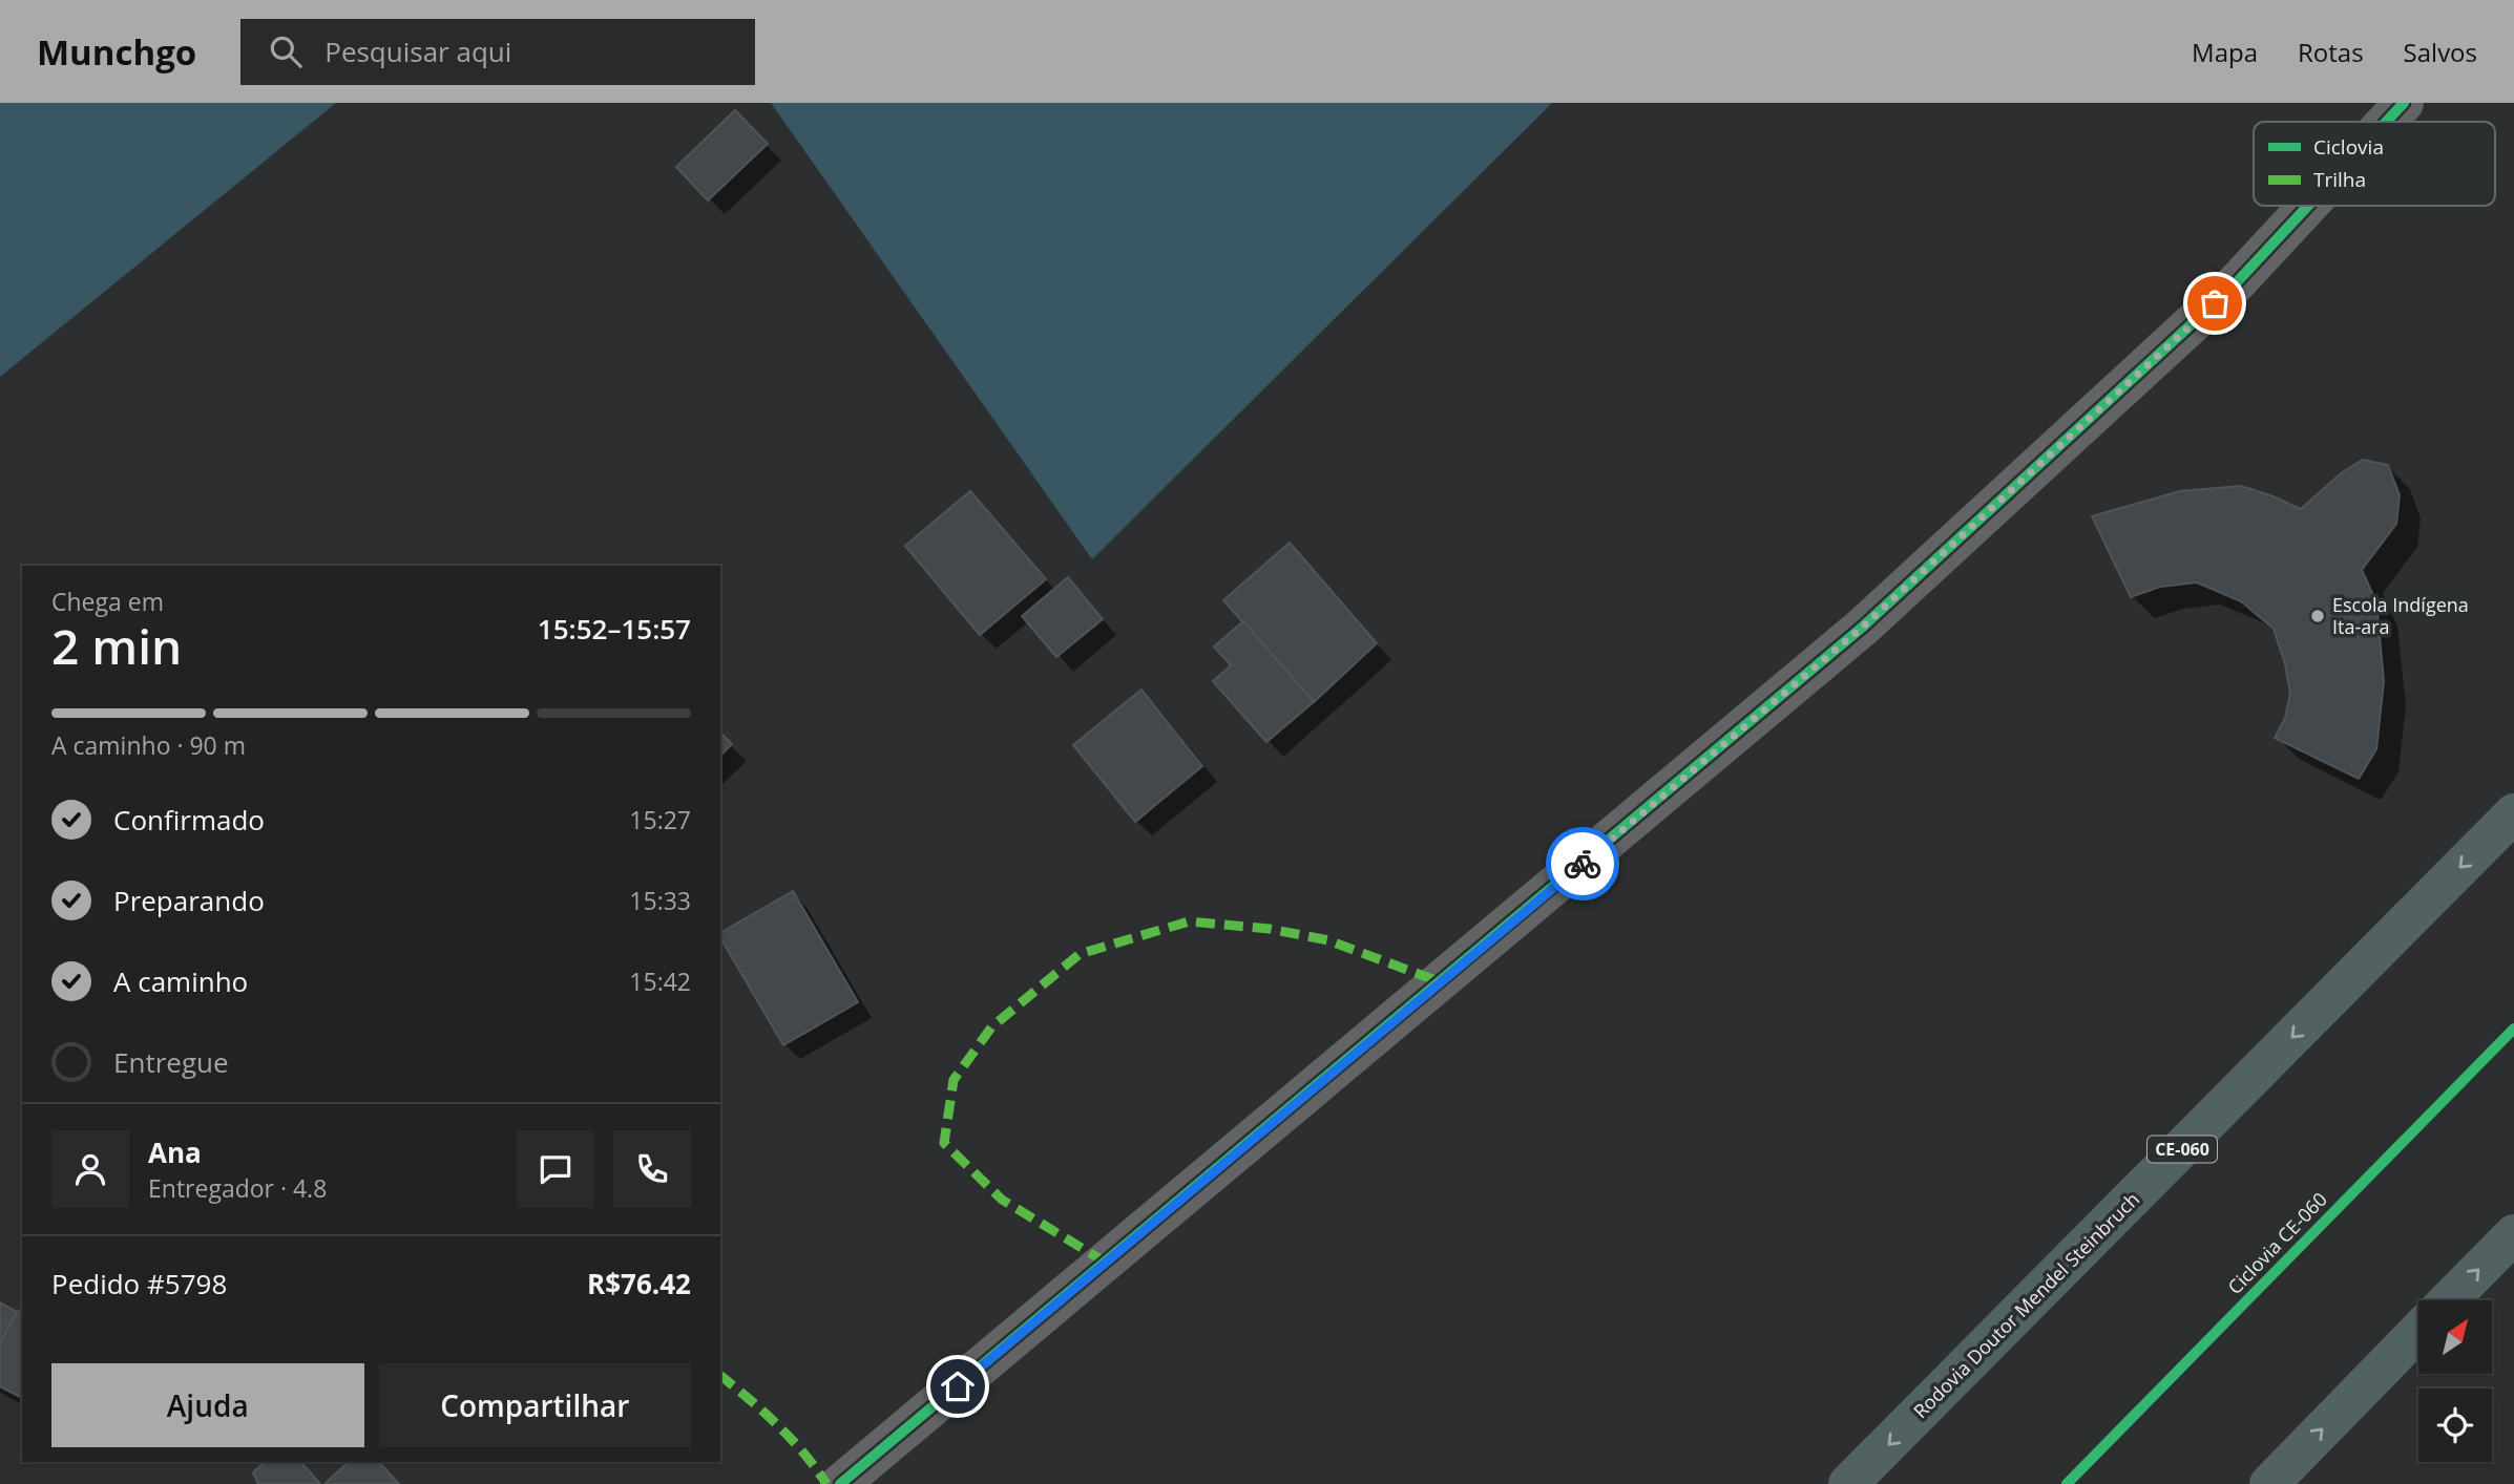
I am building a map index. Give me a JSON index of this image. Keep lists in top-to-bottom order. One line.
{"streets":{"highway":["CE-060","Rodovia Doutor Mendel Steinbruch"],"cycle path":["Ciclovia CE-060"]},"places":["Escola Indígena Ita-ara"],"legend":["Ciclovia","Trilha"],"north":"top right","page":{"header":"Munchgo","search":"Pesquisar aqui","nav":["Mapa","Rotas","Salvos"],"heading":["2 min","Chega em","15:52–15:57"],"panel":["Ana","Entregador · 4.8","Pedido #5798","R$76.42"],"bar":"A caminho · 90 m","list":[["Confirmado","15:27"],["Preparando","15:33"],["A caminho","15:42"],"Entregue"],"buttons":["Ajuda","Compartilhar"]}}
